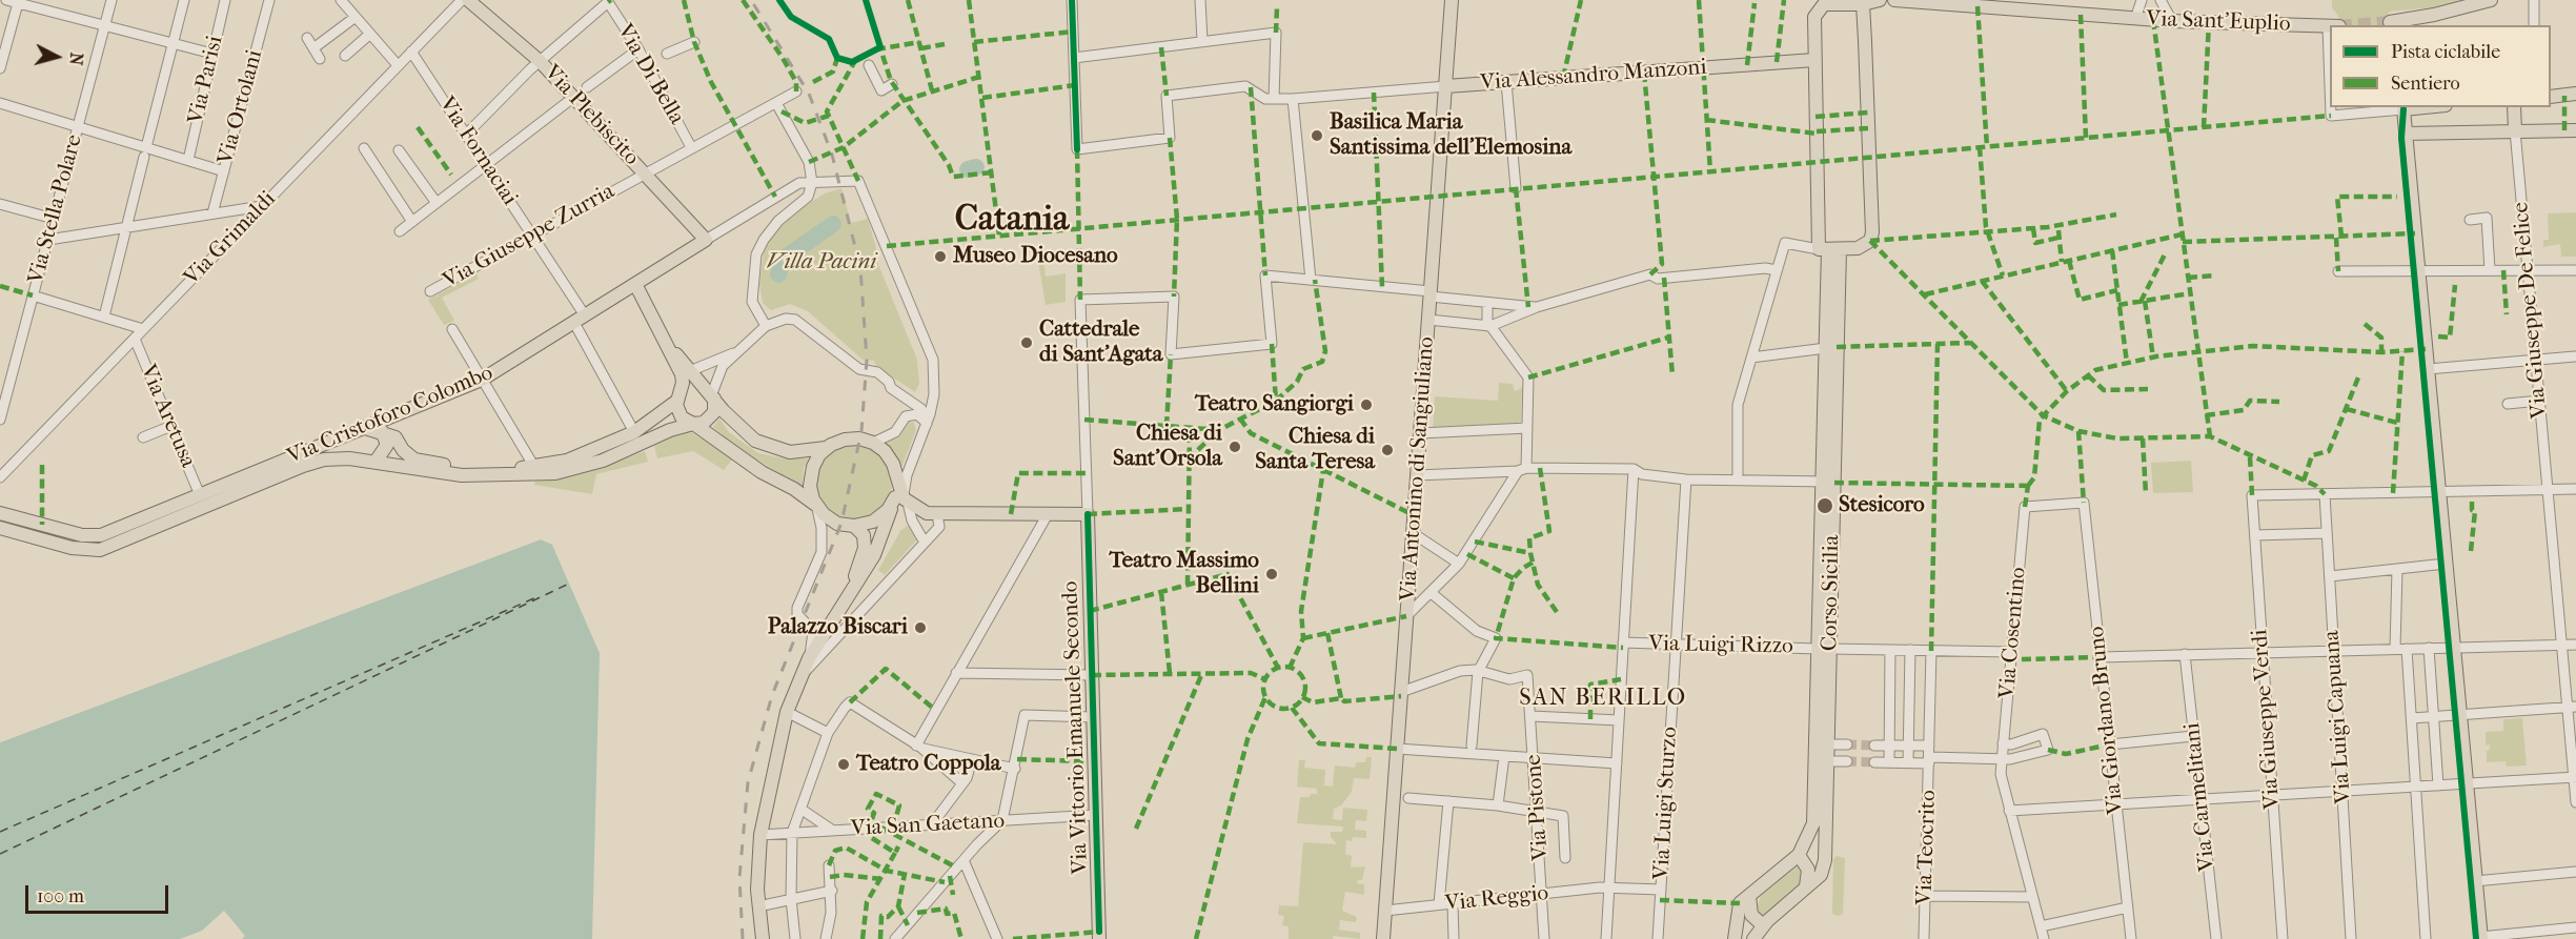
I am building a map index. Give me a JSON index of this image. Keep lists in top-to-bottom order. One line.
{"streets":{"main road":["Via Sant'Euplio","Via Alessandro Manzoni","Via Plebiscito","Via Cristoforo Colombo","Via Antonino di Sangiuliano","Corso Sicilia","Via Vittorio Emanuele Secondo"],"street":["Via Di Bella","Via Parisi","Via Ortolani","Via Fornaciai","Via Stella Polare","Via Giuseppe Zurria","Via Grimaldi","Via Giuseppe De Felice","Via Aretusa","Via Cosentino","Via Luigi Rizzo","Via Luigi Capuana","Via Giuseppe Verdi","Via Giordano Bruno","Via Carmelitani","Via Luigi Sturzo","Via Pistone","Via San Gaetano","Via Teocrito","Via Reggio"]},"crossings":[["Via Di Bella","Via Plebiscito"],["Via Di Bella","Via Giuseppe Zurria"],["Via Alessandro Manzoni","Via Antonino di Sangiuliano"],["Via Plebiscito","Via Giuseppe Zurria"],["Via Plebiscito","Via Cristoforo Colombo"],["Via Fornaciai","Via Giuseppe Zurria"],["Via Fornaciai","Via Grimaldi"],["Via Fornaciai","Via Cristoforo Colombo"],["Via Grimaldi","Via Aretusa"],["Via Cristoforo Colombo","Via Aretusa"],["Via Antonino di Sangiuliano","Via Reggio"],["Corso Sicilia","Via Luigi Rizzo"],["Via Cosentino","Via Luigi Rizzo"],["Via Cosentino","Via Giordano Bruno"],["Via Luigi Rizzo","Via Luigi Sturzo"],["Via Luigi Rizzo","Via Teocrito"],["Via Luigi Capuana","Via Giuseppe Verdi"],["Via Vittorio Emanuele Secondo","Via San Gaetano"],["Via Luigi Sturzo","Via Reggio"],["Via Pistone","Via Reggio"]],"districts":["Catania","SAN BERILLO"],"parks":["Villa Pacini"],"places":["Basilica Maria Santissima dell'Elemosina","Museo Diocesano","Cattedrale di Sant'Agata","Teatro Sangiorgi","Chiesa di Sant'Orsola","Chiesa di Santa Teresa","Stesicoro","Teatro Massimo Bellini","Palazzo Biscari","Teatro Coppola"],"legend":["Pista ciclabile","Sentiero"],"scale_bar":"100 m","north":"right"}
